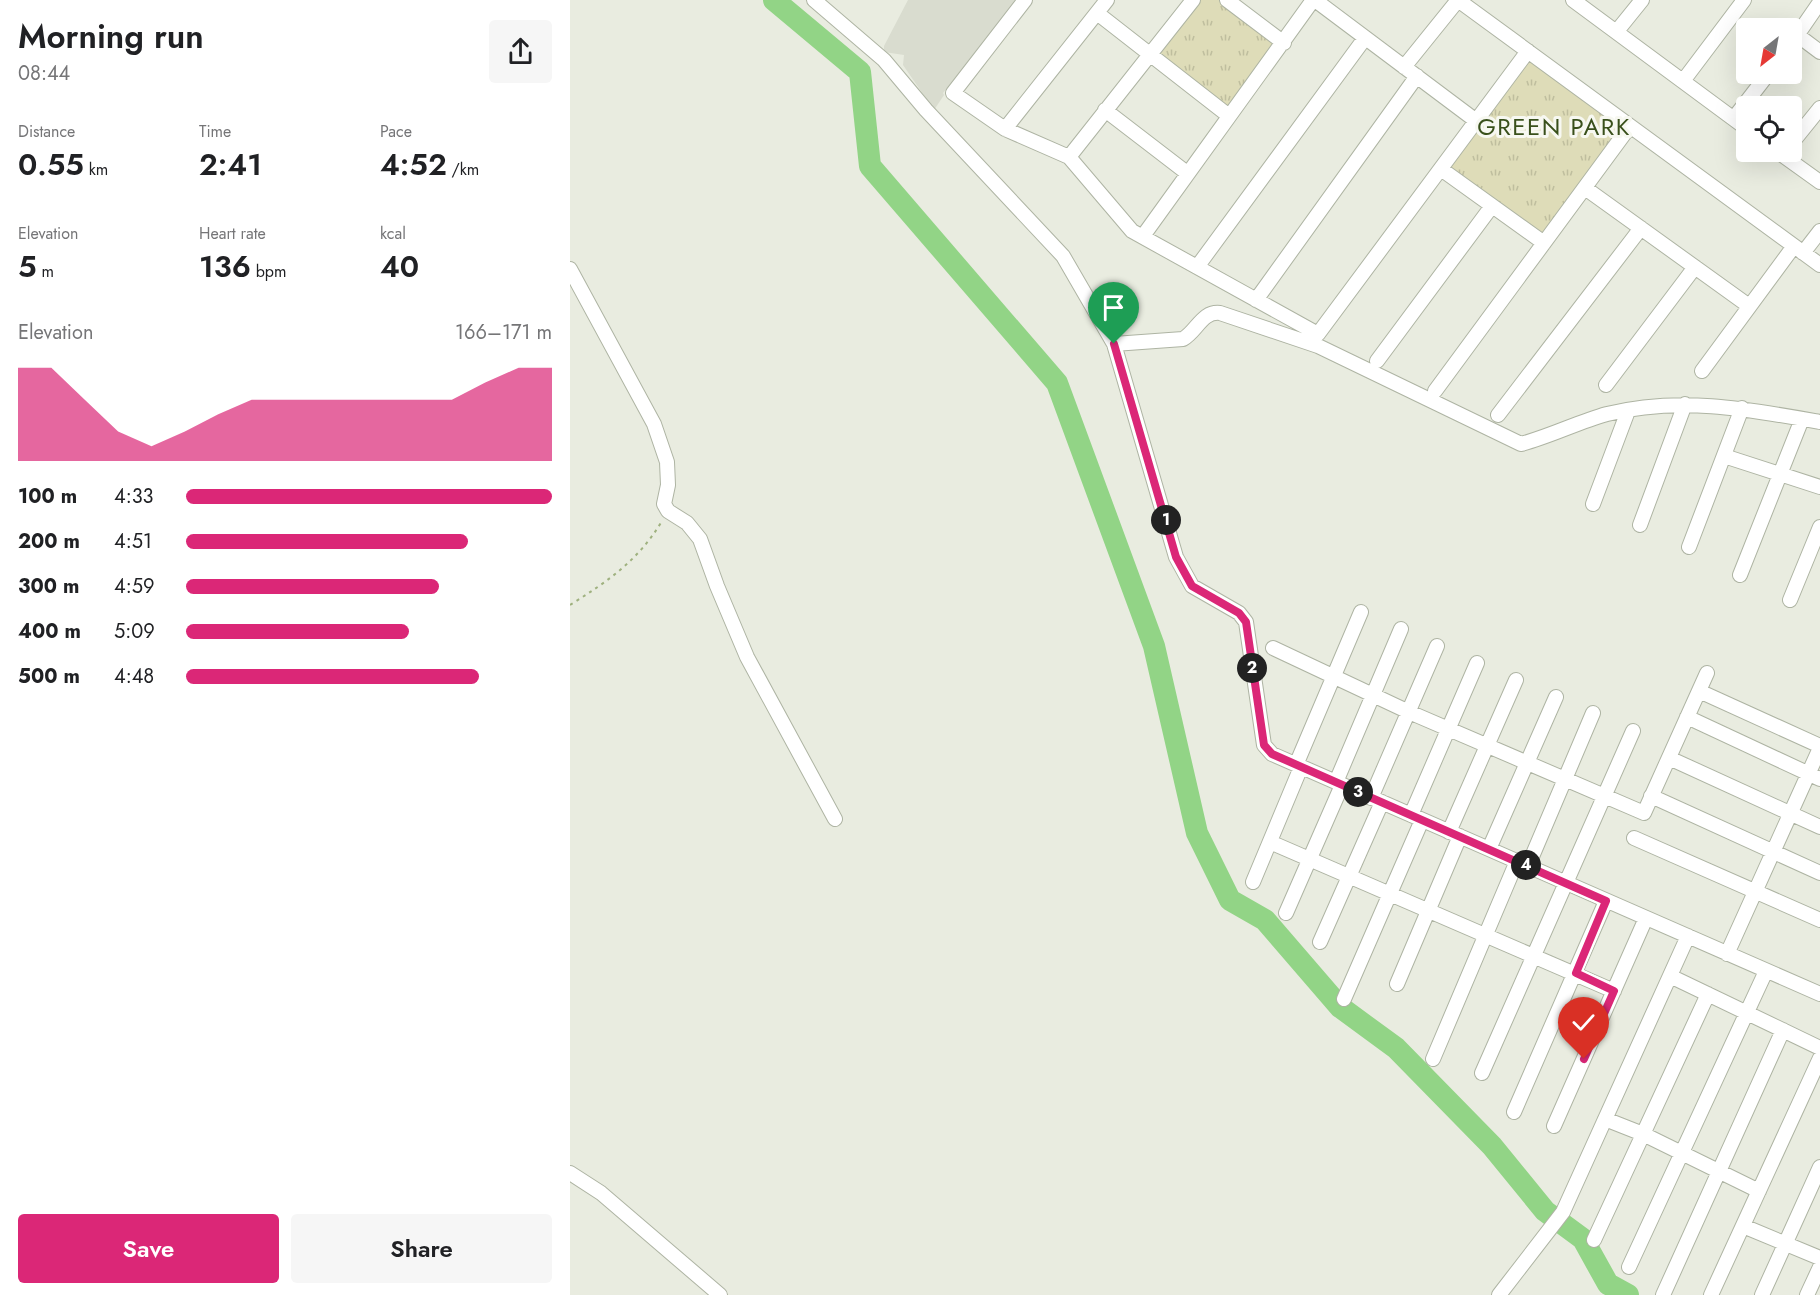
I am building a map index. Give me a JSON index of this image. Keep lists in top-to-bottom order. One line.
{"districts":["GREEN PARK"],"north":"bottom left","page":{"heading":["Morning run","08:44"],"stats":[["Distance","0.55 km"],["Time","2:41"],["Pace","4:52 /km"],["Elevation","5 m"],["Heart rate","136 bpm"],["kcal","40"]],"chart":["Elevation","166–171 m"],"list":[{"name":"100 m","note":"4:33"},{"name":"200 m","note":"4:51"},{"name":"300 m","note":"4:59"},{"name":"400 m","note":"5:09"},{"name":"500 m","note":"4:48"}],"pins":["1","2","3","4"],"buttons":["Save","Share"]}}
